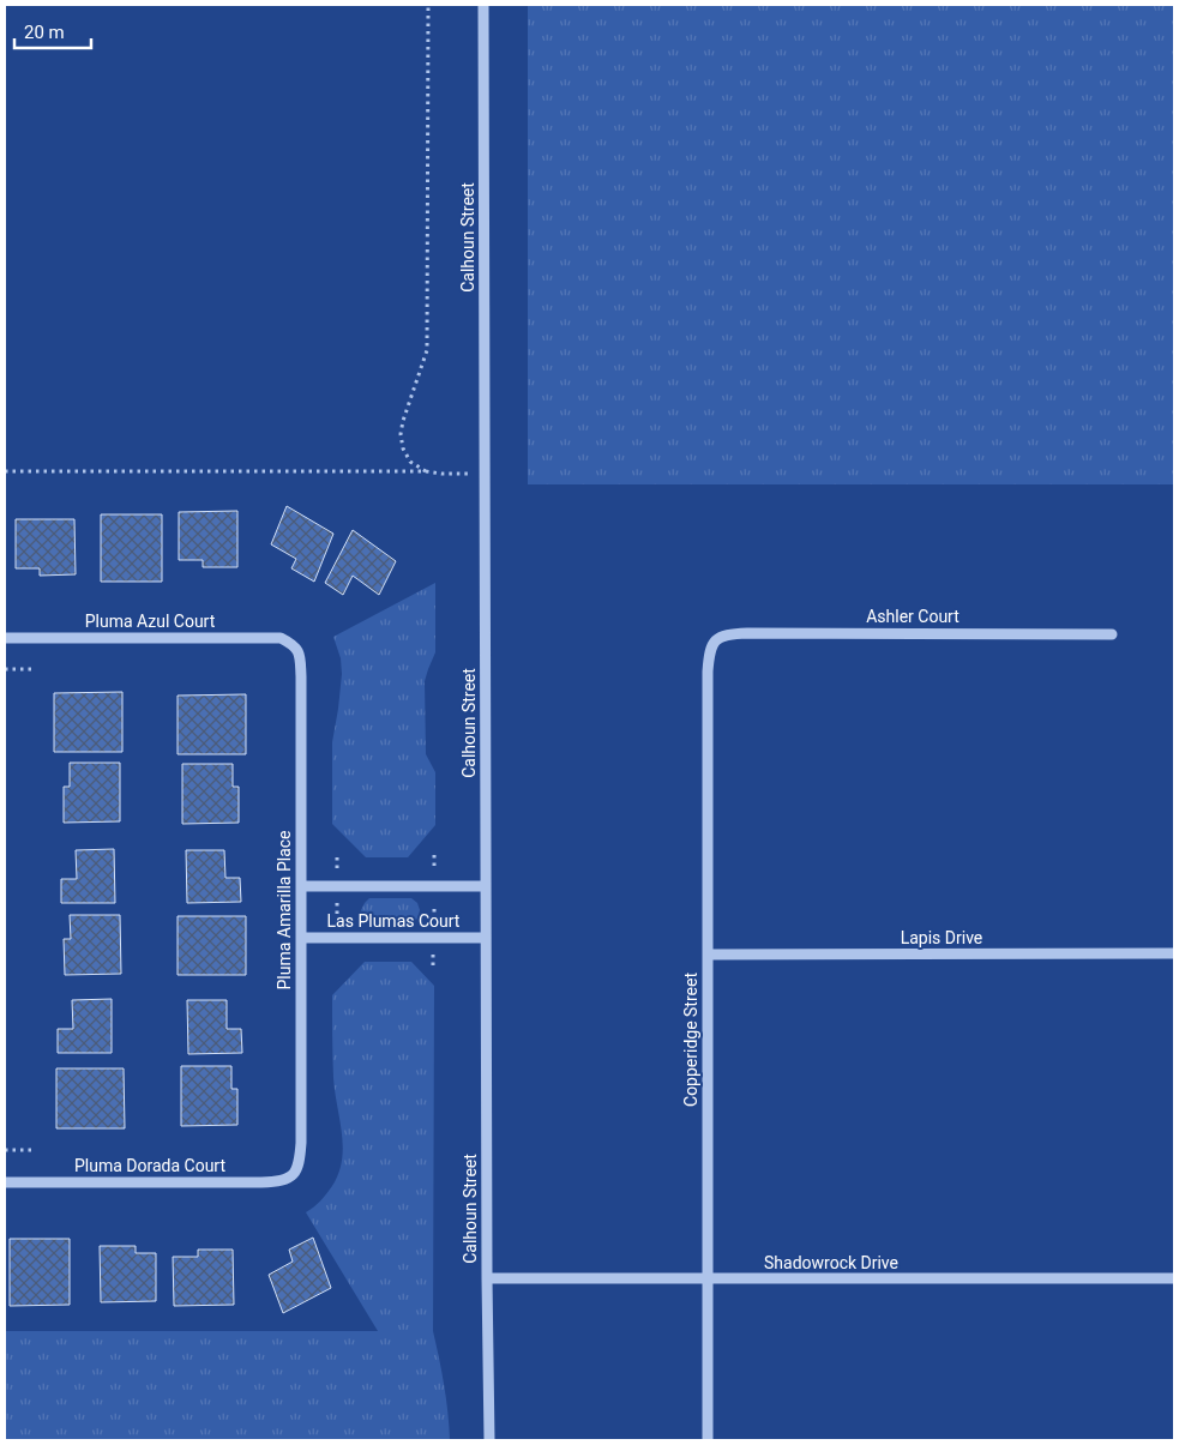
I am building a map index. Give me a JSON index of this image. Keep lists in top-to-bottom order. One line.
{"streets":{"street":["Calhoun Street","Ashler Court","Pluma Azul Court","Pluma Amarilla Place","Las Plumas Court","Lapis Drive","Copperidge Street","Pluma Dorada Court","Shadowrock Drive"]},"crossings":[["Calhoun Street","Las Plumas Court"],["Calhoun Street","Shadowrock Drive"],["Ashler Court","Copperidge Street"],["Pluma Azul Court","Pluma Amarilla Place"],["Pluma Amarilla Place","Las Plumas Court"],["Pluma Amarilla Place","Pluma Dorada Court"],["Lapis Drive","Copperidge Street"],["Copperidge Street","Shadowrock Drive"]],"scale_bar":"20 m"}
